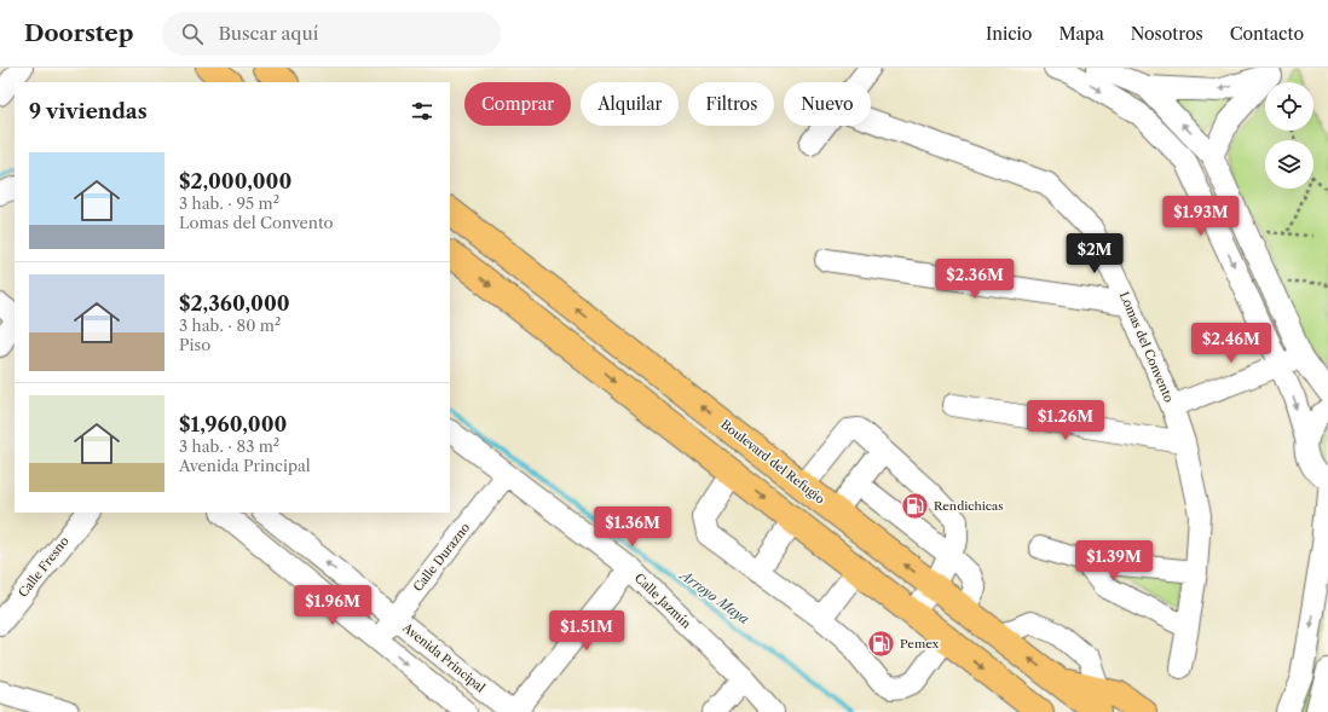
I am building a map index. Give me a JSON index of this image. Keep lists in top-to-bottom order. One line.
{"streets":{"main road":["Boulevard del Refugio"],"street":["Lomas del Convento","Calle Durazno","Calle Fresno","Calle Jazmín","Avenida Principal"]},"crossings":[["Calle Durazno","Calle Jazmín"],["Calle Durazno","Avenida Principal"]],"water":["Arroyo Maya"],"places":{"fuel station":["Rendichicas","Pemex"]},"page":{"header":"Doorstep","search":"Buscar aquí","nav":["Inicio","Mapa","Nosotros","Contacto"],"chip":["Comprar","Alquilar","Filtros","Nuevo"],"heading":"9 viviendas","list":[{"name":"$2,000,000","note":"3 hab. · 95 m² · Lomas del Convento"},{"name":"$2,360,000","note":"3 hab. · 80 m² · Piso"},{"name":"$1,960,000","note":"3 hab. · 83 m² · Avenida Principal"}],"price":["$1.93M","$2M","$2.36M","$2.46M","$1.26M","$1.36M","$1.39M","$1.96M","$1.51M"]}}
